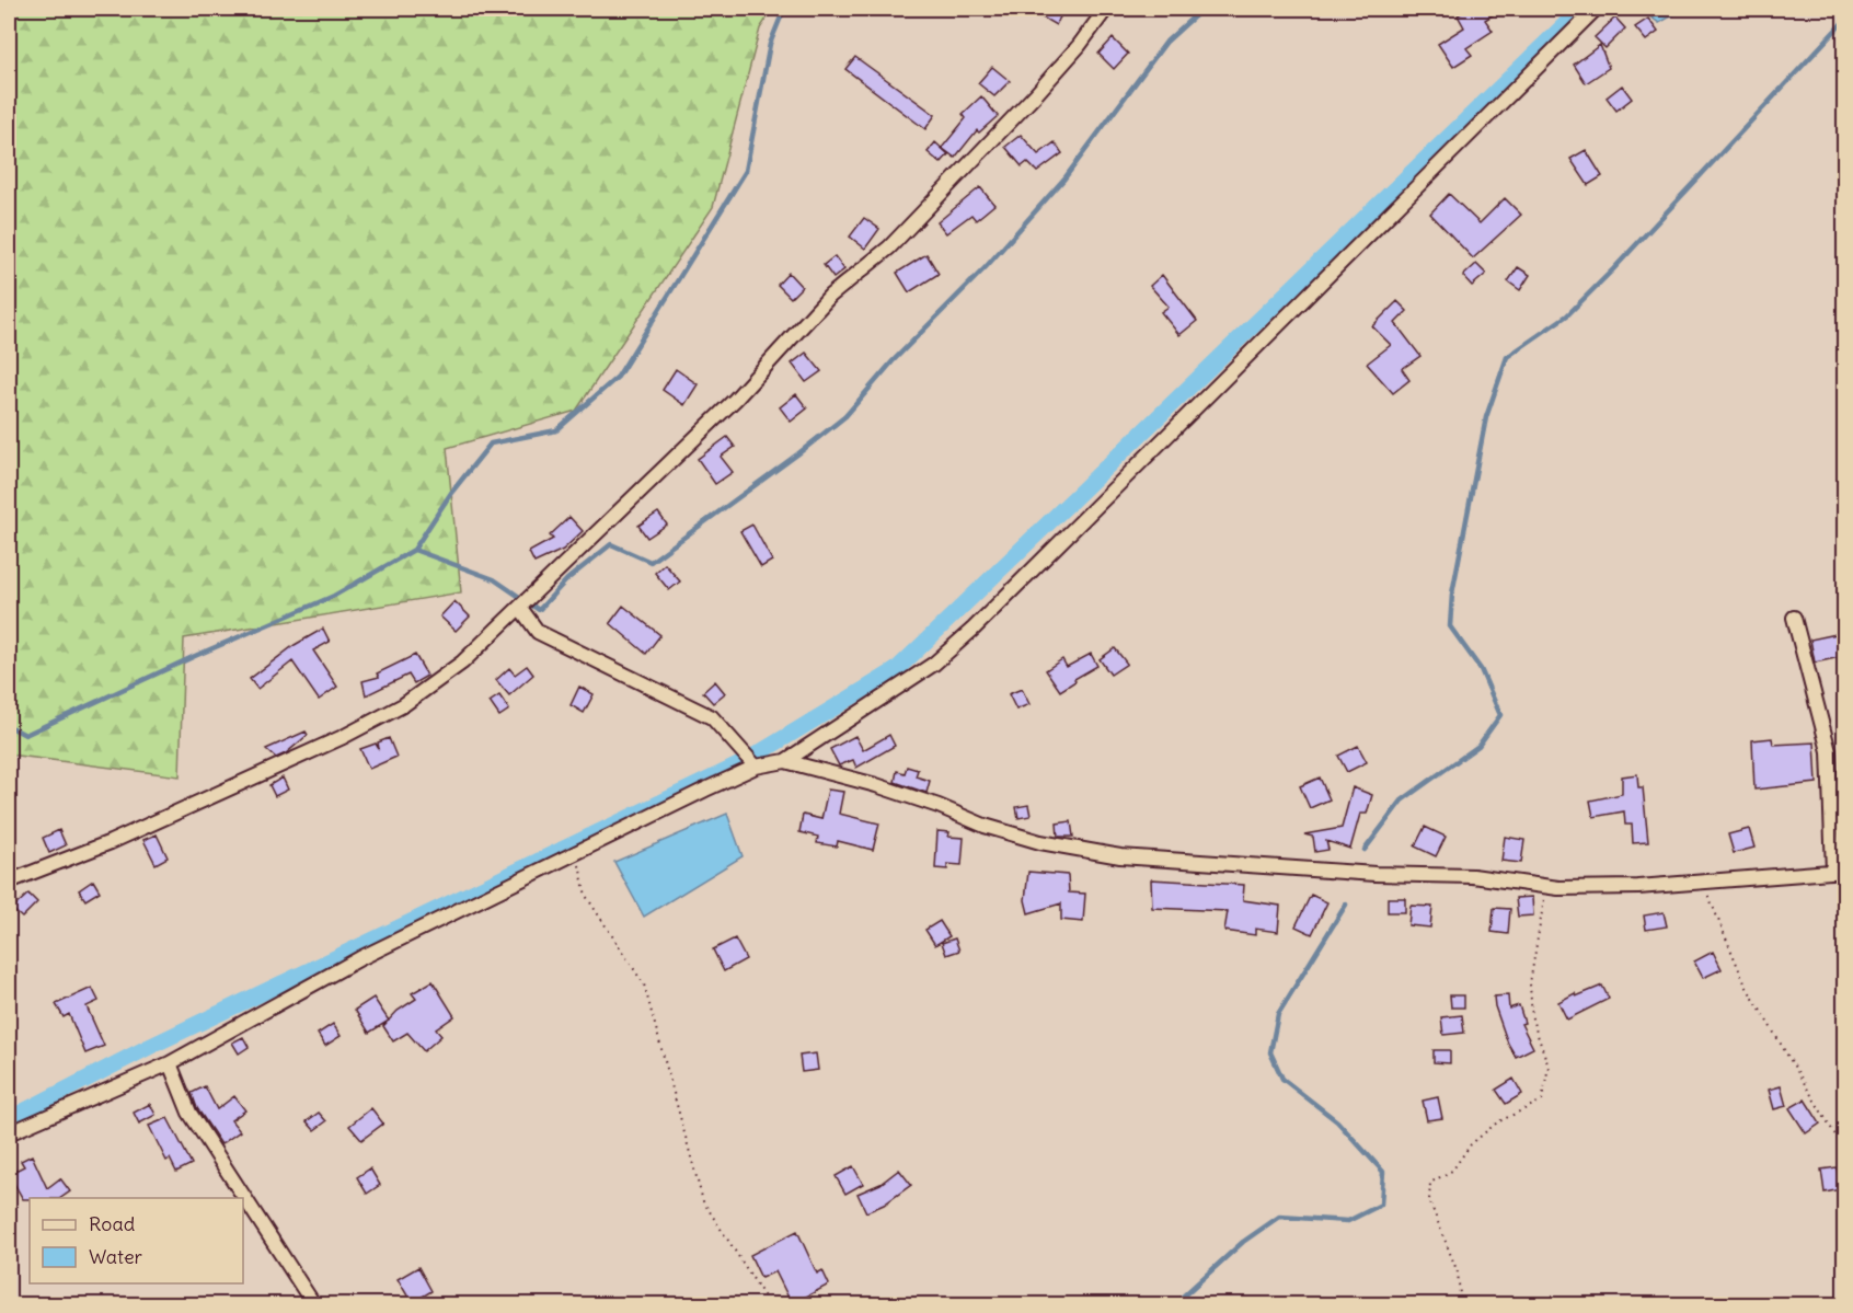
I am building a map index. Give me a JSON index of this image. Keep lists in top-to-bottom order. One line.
{"legend":["Road","Water"]}
